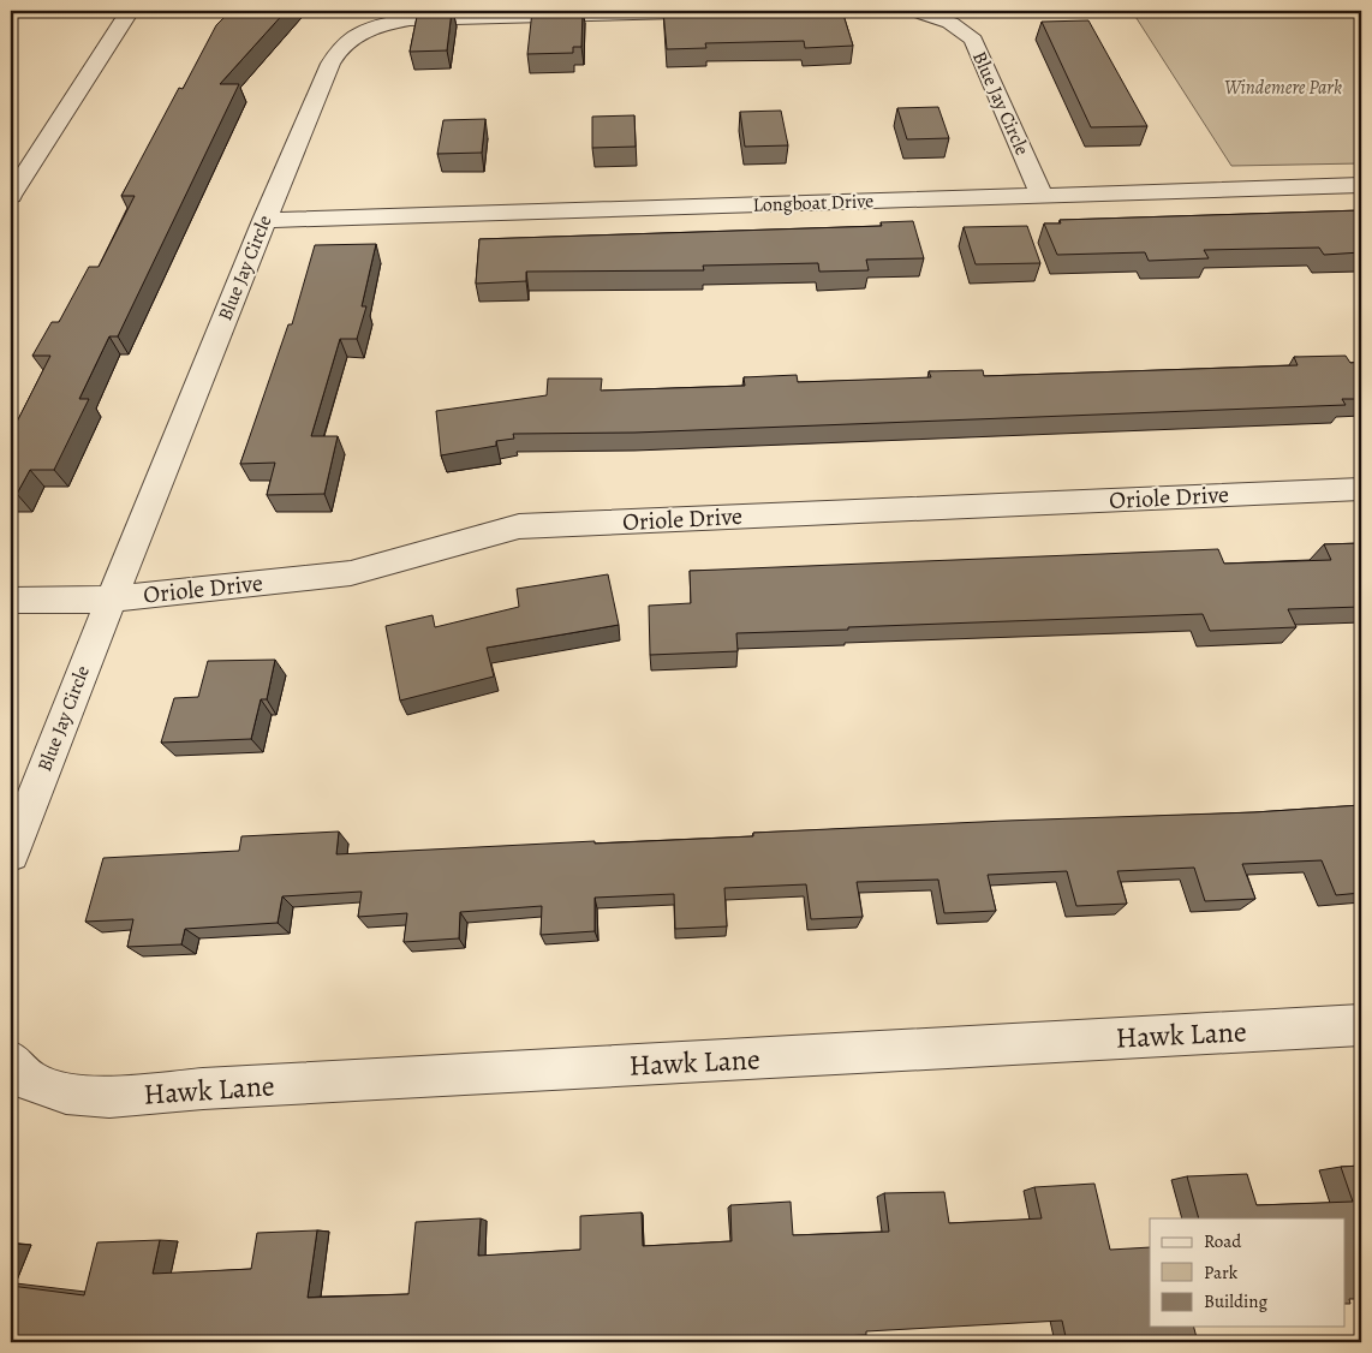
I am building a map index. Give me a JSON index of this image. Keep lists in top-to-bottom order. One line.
{"streets":{"street":["Blue Jay Circle","Longboat Drive","Oriole Drive","Hawk Lane"]},"crossings":[["Blue Jay Circle","Longboat Drive"],["Blue Jay Circle","Oriole Drive"]],"parks":["Windemere Park"],"legend":["Road","Park","Building"]}
